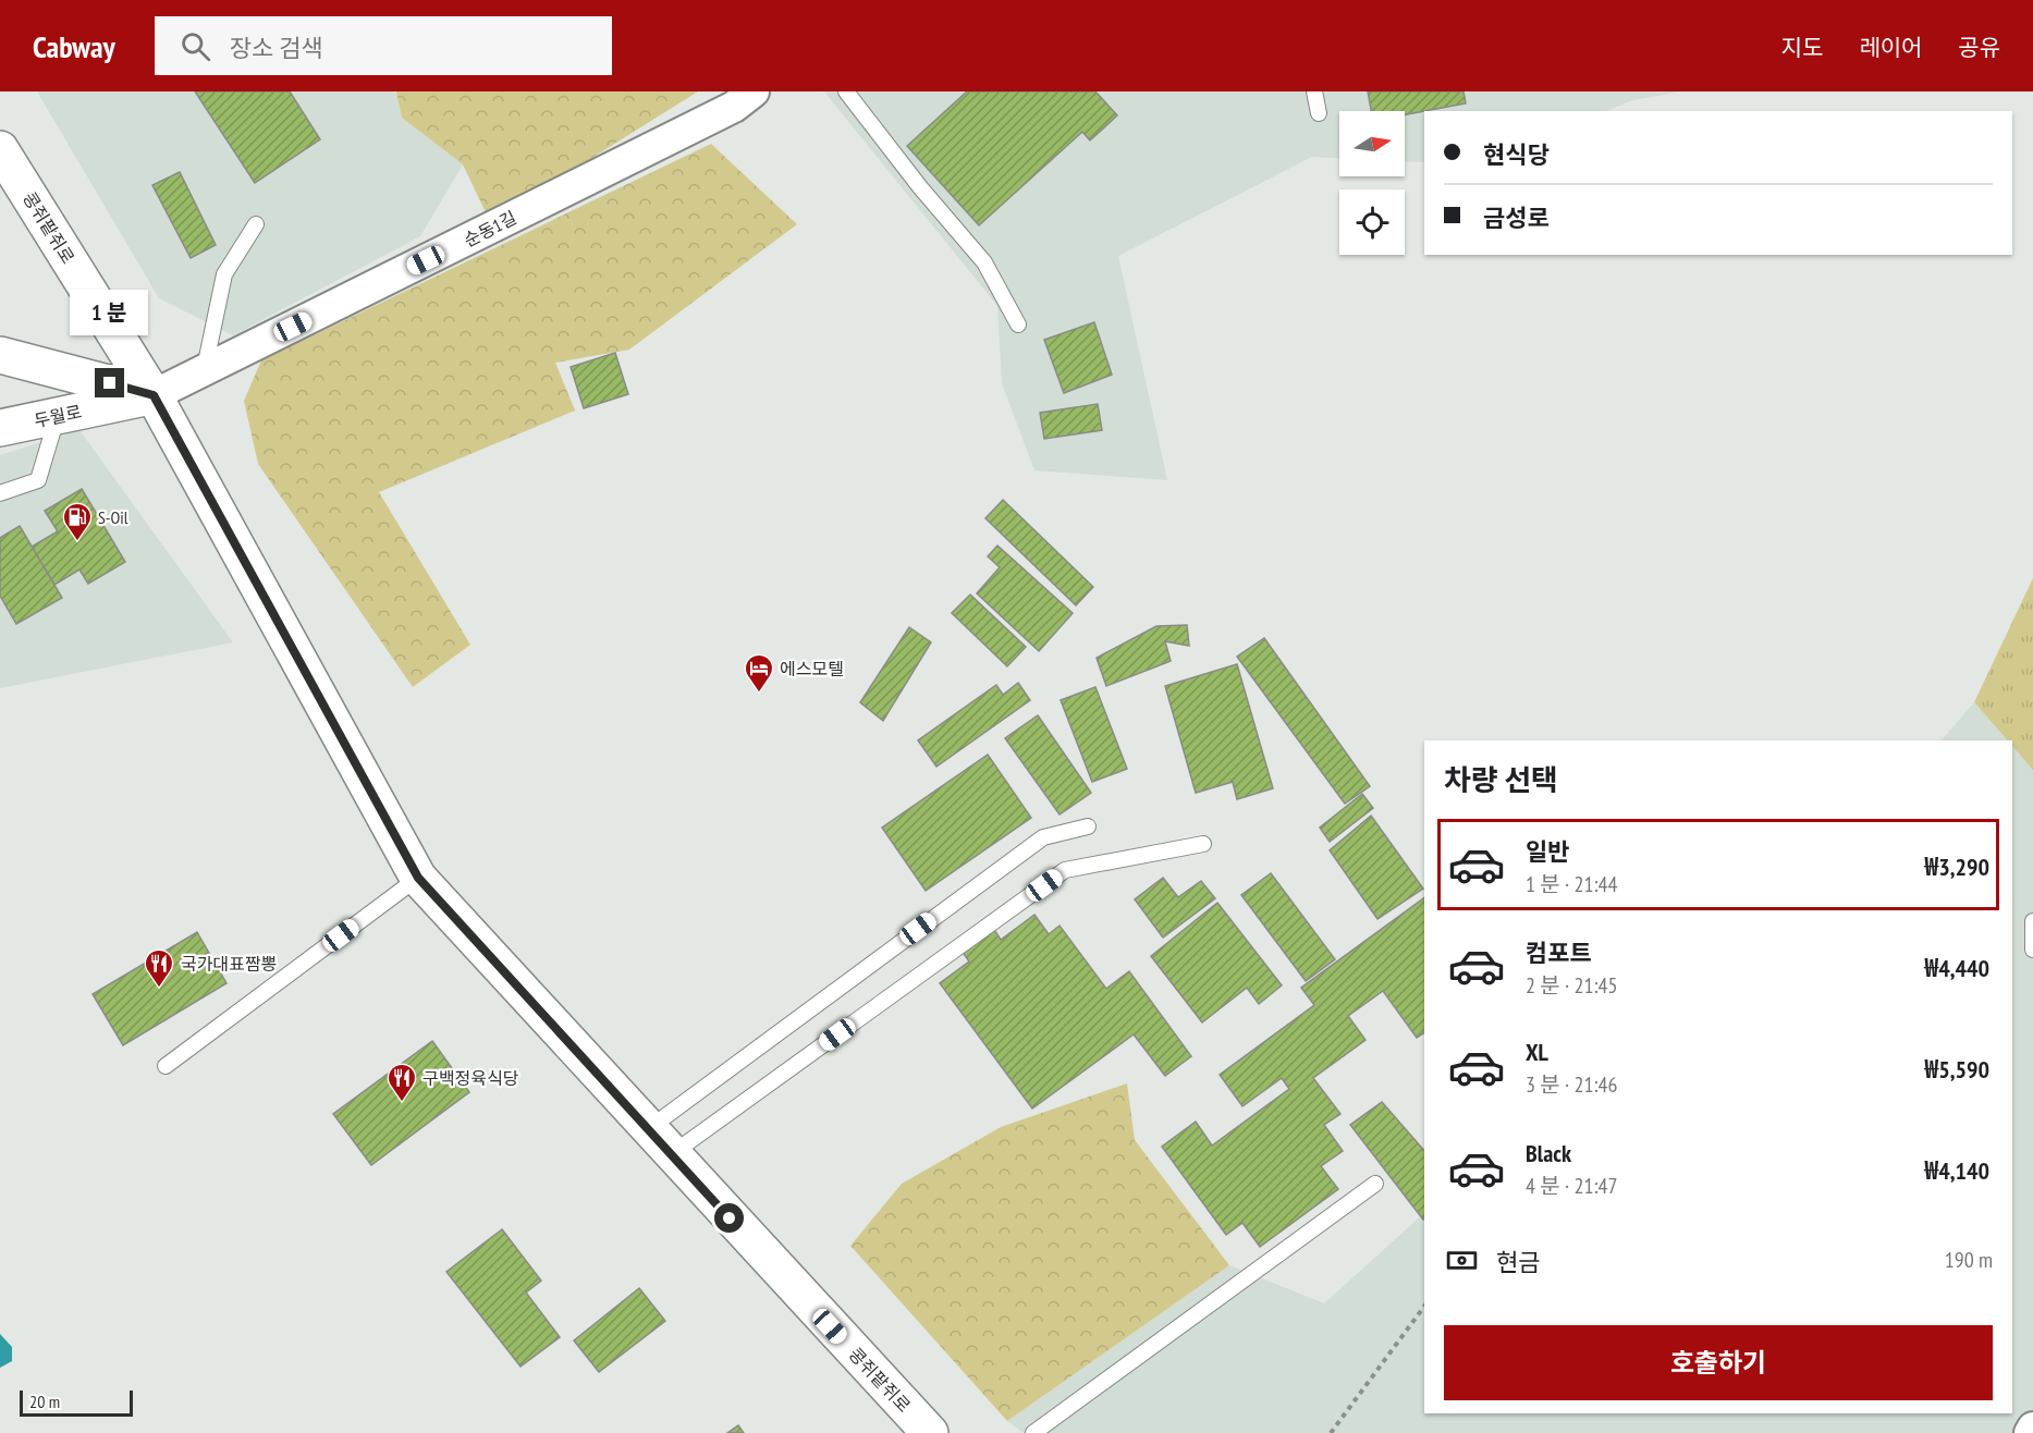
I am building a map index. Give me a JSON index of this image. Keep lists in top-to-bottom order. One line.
{"streets":{"main road":["콩쥐팥쥐로","두월로"],"street":["순동1길"]},"crossings":[["콩쥐팥쥐로","순동1길"],["콩쥐팥쥐로","두월로"],["순동1길","두월로"]],"places":{"fuel station":["S-Oil"],"hotel":["에스모텔"],"restaurant":["국가대표짬뽕","구백정육식당"]},"scale_bar":"20 m","north":"right","page":{"header":"Cabway","search":"장소 검색","nav":["지도","레이어","공유"],"banner":["현식당","금성로"],"bubble":"1 분","heading":"차량 선택","list":[{"name":"일반","note":"1 분 · 21:44","value":"₩3,290"},{"name":"컴포트","note":"2 분 · 21:45","value":"₩4,440"},{"name":"XL","note":"3 분 · 21:46","value":"₩5,590"},{"name":"Black","note":"4 분 · 21:47","value":"₩4,140"}],"pay":["현금","190 m"],"buttons":"호출하기","scale":"20 m"}}
